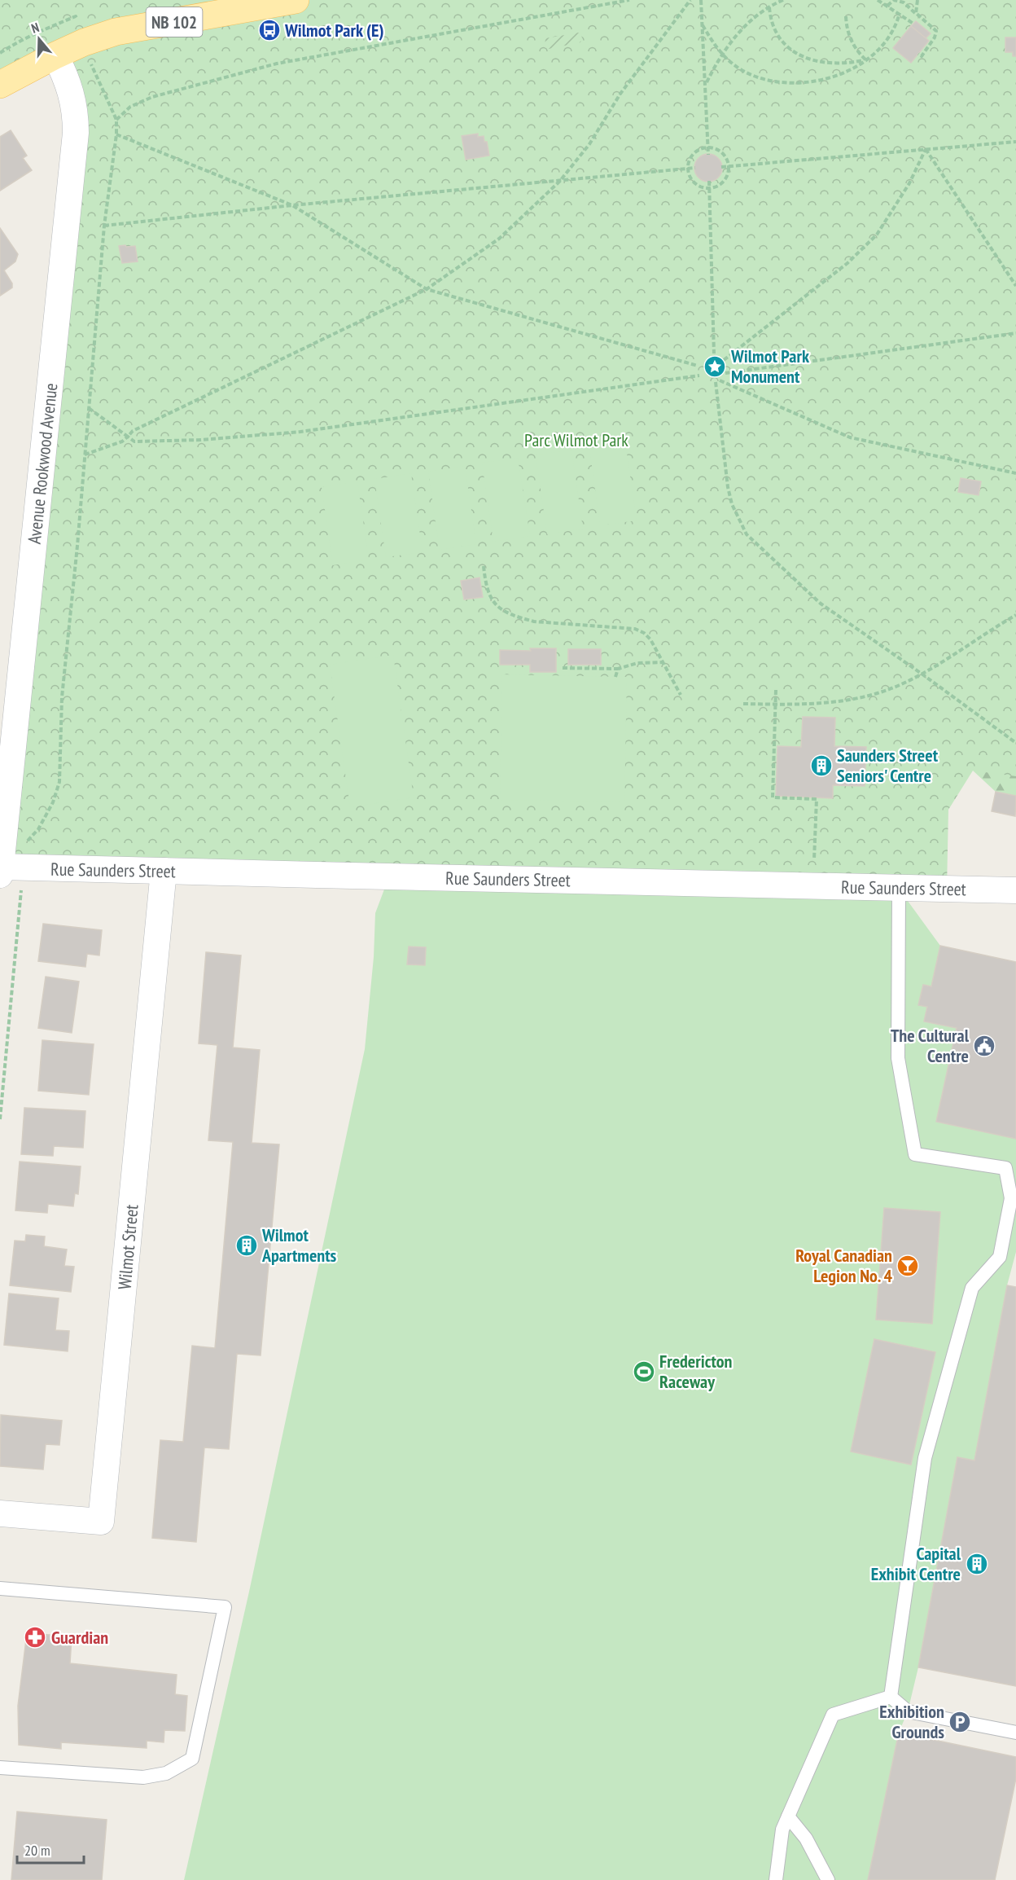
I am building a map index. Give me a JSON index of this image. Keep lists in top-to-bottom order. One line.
{"streets":{"main road":["NB 102"],"street":["Avenue Rookwood Avenue","Rue Saunders Street","Wilmot Street"]},"crossings":[["NB 102","Avenue Rookwood Avenue"],["Avenue Rookwood Avenue","Rue Saunders Street"],["Rue Saunders Street","Wilmot Street"]],"parks":["Parc Wilmot Park"],"places":{"bus stop":["Wilmot Park (E)"],"place":["Wilmot Park Monument"],"building":["Saunders Street Seniors' Centre","Wilmot Apartments","Capital Exhibit Centre"],"public building":["The Cultural Centre"],"bar":["Royal Canadian Legion No. 4"],"sports":["Fredericton Raceway"],"pharmacy":["Guardian"],"parking":["Exhibition Grounds"]},"scale_bar":"20 m","north":"top"}
